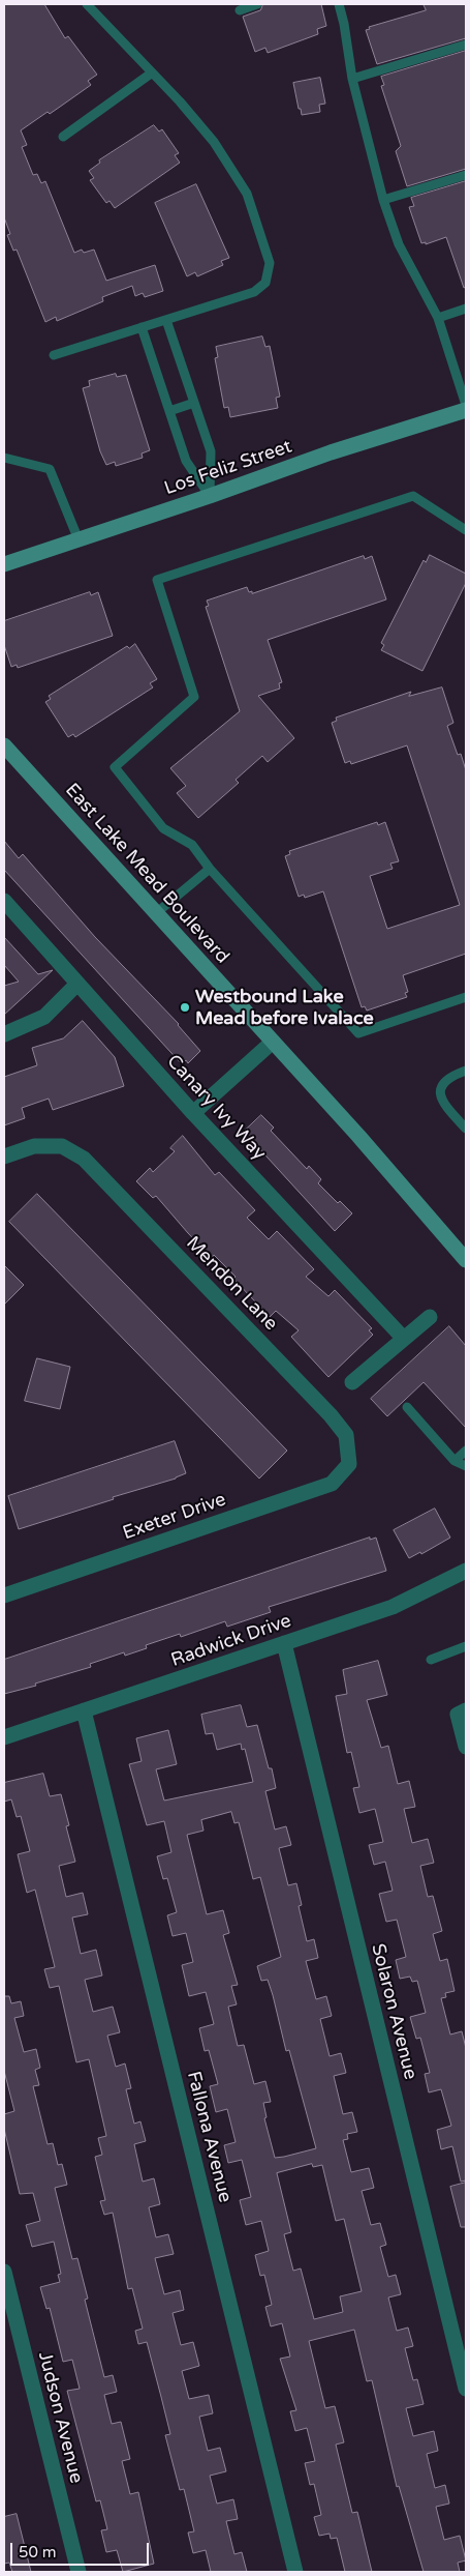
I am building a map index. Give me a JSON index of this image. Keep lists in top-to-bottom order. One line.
{"streets":{"main road":["Los Feliz Street","East Lake Mead Boulevard"],"street":["Canary Ivy Way","Mendon Lane","Exeter Drive","Radwick Drive","Solaron Avenue","Fallona Avenue","Judson Avenue"]},"crossings":[["Mendon Lane","Exeter Drive"],["Radwick Drive","Solaron Avenue"],["Radwick Drive","Fallona Avenue"]],"places":["Westbound Lake Mead before Ivalace"],"scale_bar":"50 m"}
